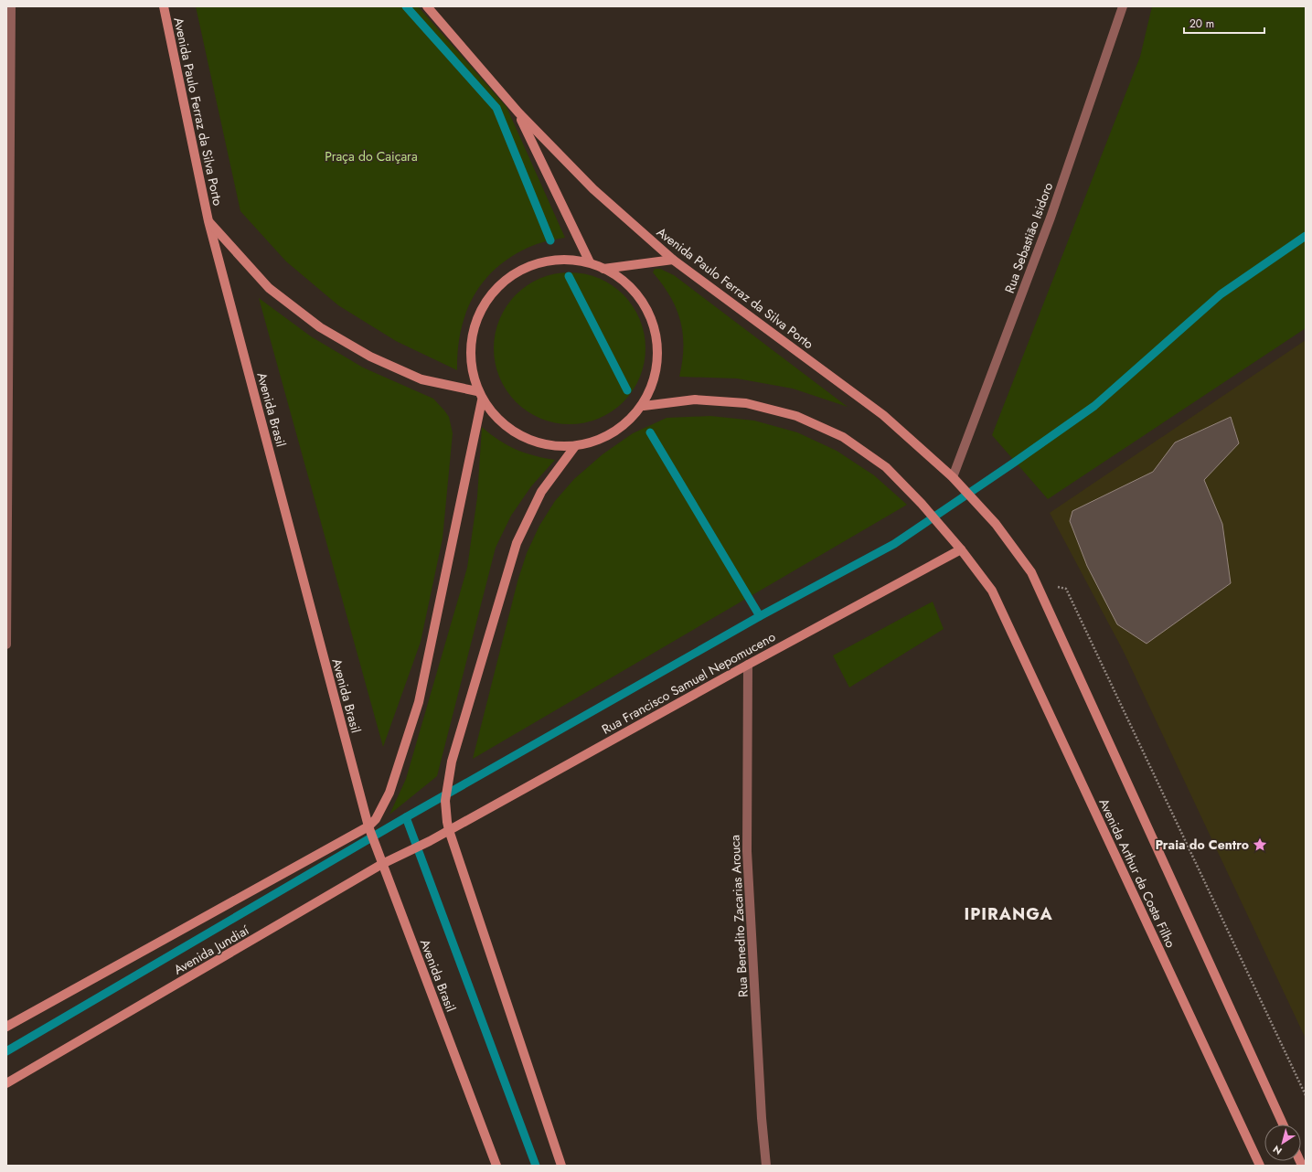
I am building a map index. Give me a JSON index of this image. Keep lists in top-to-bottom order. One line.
{"streets":{"main road":["Avenida Paulo Ferraz da Silva Porto","Avenida Brasil","Rua Francisco Samuel Nepomuceno","Avenida Arthur da Costa Filho","Avenida Jundiaí"],"street":["Rua Sebastião Isidoro","Rua Benedito Zacarias Arouca"]},"crossings":[["Avenida Paulo Ferraz da Silva Porto","Rua Sebastião Isidoro"],["Avenida Paulo Ferraz da Silva Porto","Avenida Brasil"],["Avenida Brasil","Avenida Jundiaí"],["Rua Francisco Samuel Nepomuceno","Avenida Arthur da Costa Filho"],["Rua Francisco Samuel Nepomuceno","Rua Benedito Zacarias Arouca"],["Rua Francisco Samuel Nepomuceno","Avenida Jundiaí"]],"districts":["IPIRANGA"],"parks":["Praça do Caiçara"],"places":{"place":["Praia do Centro"]},"scale_bar":"20 m","north":"bottom left"}
